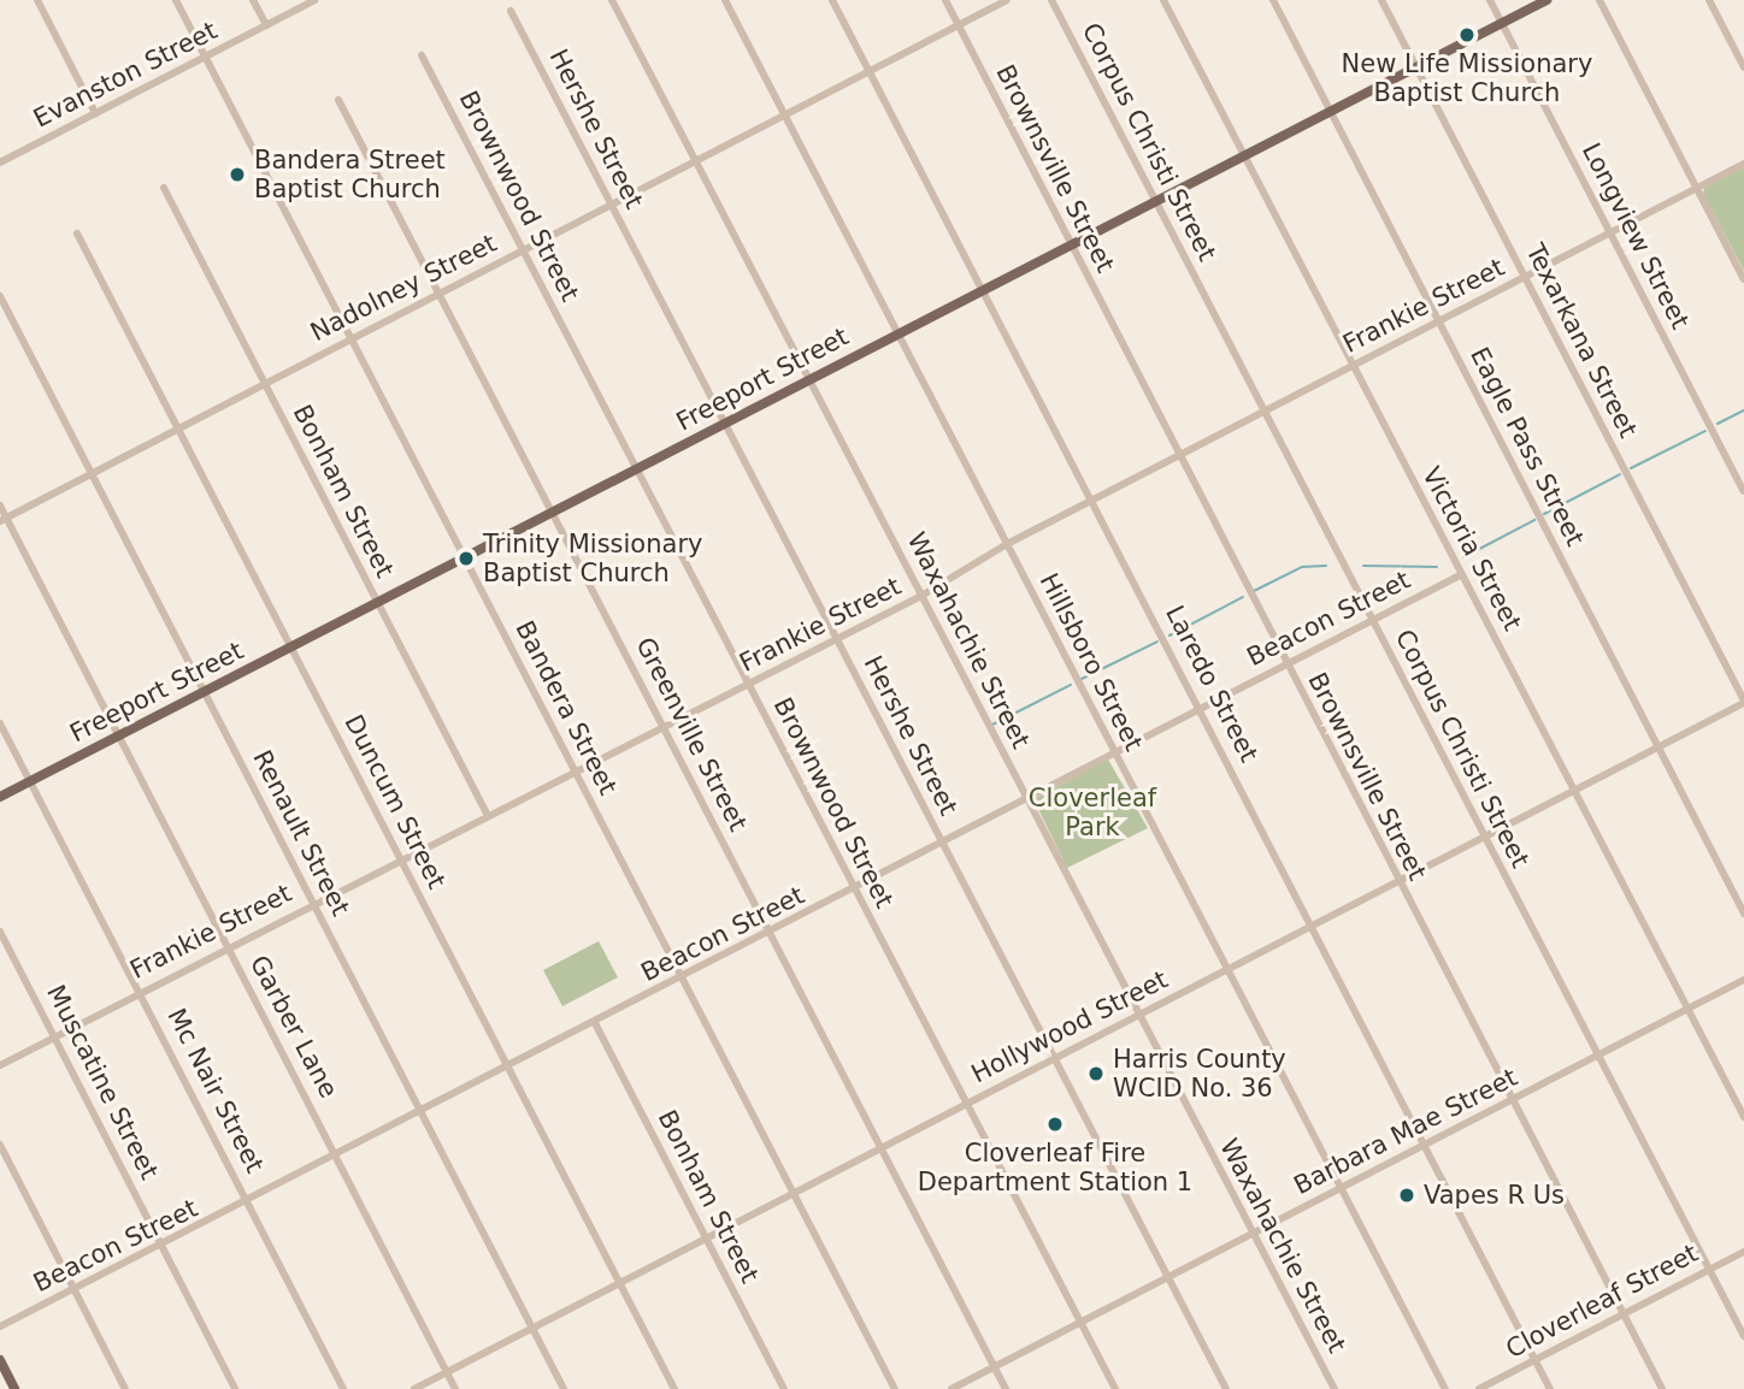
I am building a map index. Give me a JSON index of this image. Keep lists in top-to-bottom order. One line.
{"streets":{"main road":["Freeport Street"],"street":["Evanston Street","Hershe Street","Corpus Christi Street","Brownsville Street","Brownwood Street","Longview Street","Nadolney Street","Frankie Street","Texarkana Street","Eagle Pass Street","Bonham Street","Victoria Street","Beacon Street","Waxahachie Street","Hillsboro Street","Laredo Street","Bandera Street","Greenville Street","Duncum Street","Renault Street","Garber Lane","Hollywood Street","Muscatine Street","Mc Nair Street","Barbara Mae Street","Cloverleaf Street"]},"crossings":[["Evanston Street","Bandera Street"],["Hershe Street","Nadolney Street"],["Hershe Street","Frankie Street"],["Hershe Street","Freeport Street"],["Hershe Street","Beacon Street"],["Hershe Street","Hollywood Street"],["Hershe Street","Barbara Mae Street"],["Corpus Christi Street","Frankie Street"],["Corpus Christi Street","Freeport Street"],["Corpus Christi Street","Beacon Street"],["Corpus Christi Street","Hollywood Street"],["Corpus Christi Street","Barbara Mae Street"],["Corpus Christi Street","Cloverleaf Street"],["Brownsville Street","Nadolney Street"],["Brownsville Street","Frankie Street"],["Brownsville Street","Freeport Street"],["Brownsville Street","Beacon Street"],["Brownsville Street","Hollywood Street"],["Brownsville Street","Barbara Mae Street"],["Brownsville Street","Cloverleaf Street"],["Brownwood Street","Nadolney Street"],["Brownwood Street","Frankie Street"],["Brownwood Street","Freeport Street"],["Brownwood Street","Beacon Street"],["Brownwood Street","Hollywood Street"],["Brownwood Street","Barbara Mae Street"],["Longview Street","Frankie Street"],["Longview Street","Freeport Street"],["Nadolney Street","Bonham Street"],["Nadolney Street","Waxahachie Street"],["Nadolney Street","Hillsboro Street"],["Nadolney Street","Laredo Street"],["Nadolney Street","Bandera Street"],["Nadolney Street","Greenville Street"],["Nadolney Street","Duncum Street"],["Nadolney Street","Renault Street"],["Nadolney Street","Garber Lane"],["Frankie Street","Texarkana Street"],["Frankie Street","Eagle Pass Street"],["Frankie Street","Bonham Street"],["Frankie Street","Victoria Street"],["Frankie Street","Waxahachie Street"],["Frankie Street","Hillsboro Street"],["Frankie Street","Laredo Street"],["Frankie Street","Bandera Street"],["Frankie Street","Greenville Street"],["Frankie Street","Duncum Street"],["Frankie Street","Renault Street"],["Frankie Street","Garber Lane"],["Frankie Street","Muscatine Street"],["Frankie Street","Mc Nair Street"],["Texarkana Street","Freeport Street"],["Texarkana Street","Hollywood Street"],["Freeport Street","Eagle Pass Street"],["Freeport Street","Bonham Street"],["Freeport Street","Victoria Street"],["Freeport Street","Waxahachie Street"],["Freeport Street","Hillsboro Street"],["Freeport Street","Laredo Street"],["Freeport Street","Bandera Street"],["Freeport Street","Greenville Street"],["Freeport Street","Duncum Street"],["Freeport Street","Renault Street"],["Freeport Street","Garber Lane"],["Freeport Street","Mc Nair Street"],["Eagle Pass Street","Hollywood Street"],["Bonham Street","Beacon Street"],["Bonham Street","Hollywood Street"],["Victoria Street","Beacon Street"],["Victoria Street","Hollywood Street"],["Victoria Street","Barbara Mae Street"],["Beacon Street","Waxahachie Street"],["Beacon Street","Hillsboro Street"],["Beacon Street","Laredo Street"],["Beacon Street","Bandera Street"],["Beacon Street","Greenville Street"],["Beacon Street","Duncum Street"],["Beacon Street","Renault Street"],["Beacon Street","Garber Lane"],["Beacon Street","Muscatine Street"],["Beacon Street","Mc Nair Street"],["Waxahachie Street","Hollywood Street"],["Waxahachie Street","Barbara Mae Street"],["Hillsboro Street","Hollywood Street"],["Hillsboro Street","Barbara Mae Street"],["Laredo Street","Hollywood Street"],["Laredo Street","Barbara Mae Street"],["Laredo Street","Cloverleaf Street"],["Bandera Street","Hollywood Street"],["Greenville Street","Hollywood Street"],["Greenville Street","Barbara Mae Street"],["Duncum Street","Hollywood Street"],["Renault Street","Hollywood Street"],["Garber Lane","Hollywood Street"]],"parks":["Cloverleaf Park"],"places":["New Life Missionary Baptist Church","Bandera Street Baptist Church","Trinity Missionary Baptist Church","Harris County WCID No. 36","Cloverleaf Fire Department Station 1","Vapes R Us"]}
